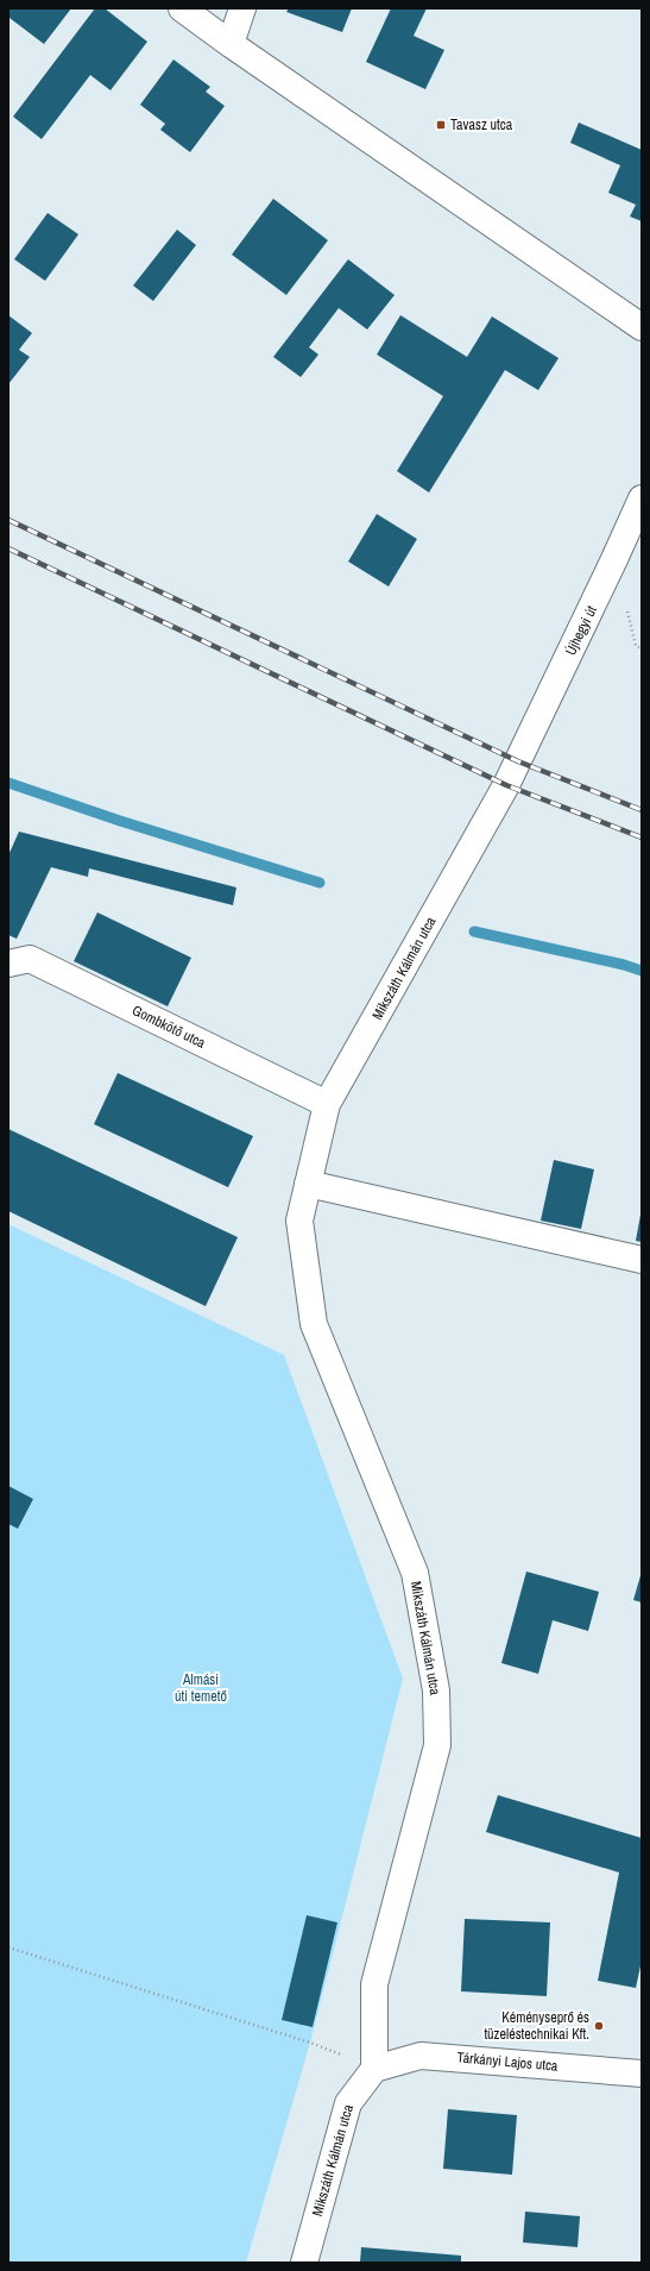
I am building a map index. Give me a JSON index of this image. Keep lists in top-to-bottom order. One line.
{"streets":{"street":["Újhegyi út","Mikszáth Kálmán utca","Gombkötő utca","Tárkányi Lajos utca"]},"crossings":[["Újhegyi út","Mikszáth Kálmán utca"],["Mikszáth Kálmán utca","Gombkötő utca"],["Mikszáth Kálmán utca","Tárkányi Lajos utca"]],"parks":["Almási úti temető"],"places":{"transit":["Tavasz utca"],"other":["Kéményseprő és tüzeléstechnikai Kft."]}}
